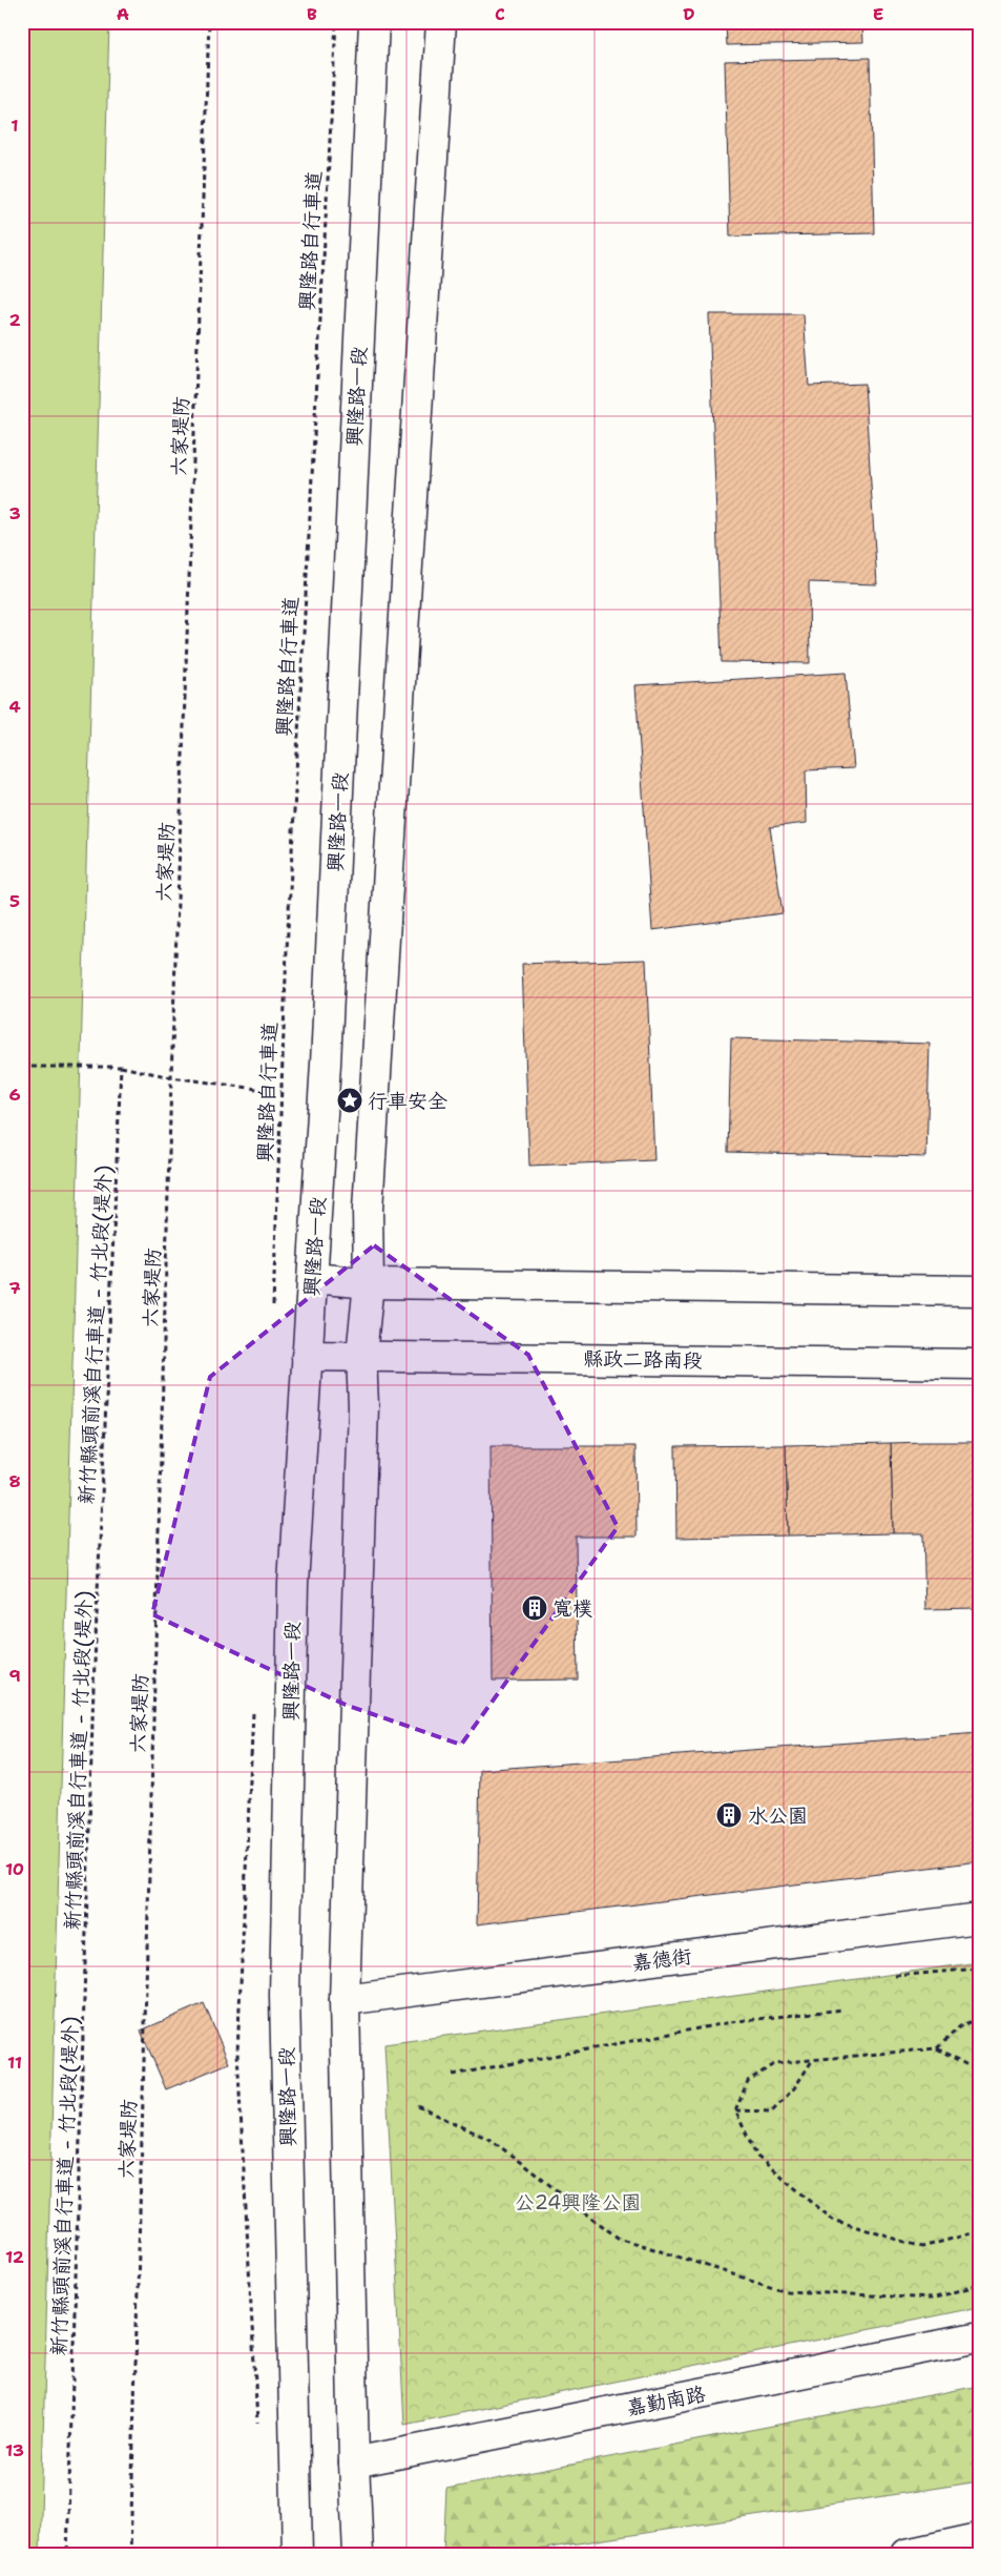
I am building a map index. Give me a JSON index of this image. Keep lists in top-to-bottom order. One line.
{"streets":{"main road":["興隆路一段","縣政二路南段","嘉德街","嘉勤南路"],"path":["興隆路自行車道","六家堤防","新竹縣頭前溪自行車道 - 竹北段(堤外)"]},"crossings":[["興隆路一段","縣政二路南段"]],"parks":["公24興隆公園"],"places":{"place":["行車安全"],"building":["寬樸","水公園"]},"grid":{"columns":["A","B","C","D","E"],"rows":["1","2","3","4","5","6","7","8","9","10","11","12","13"]}}
